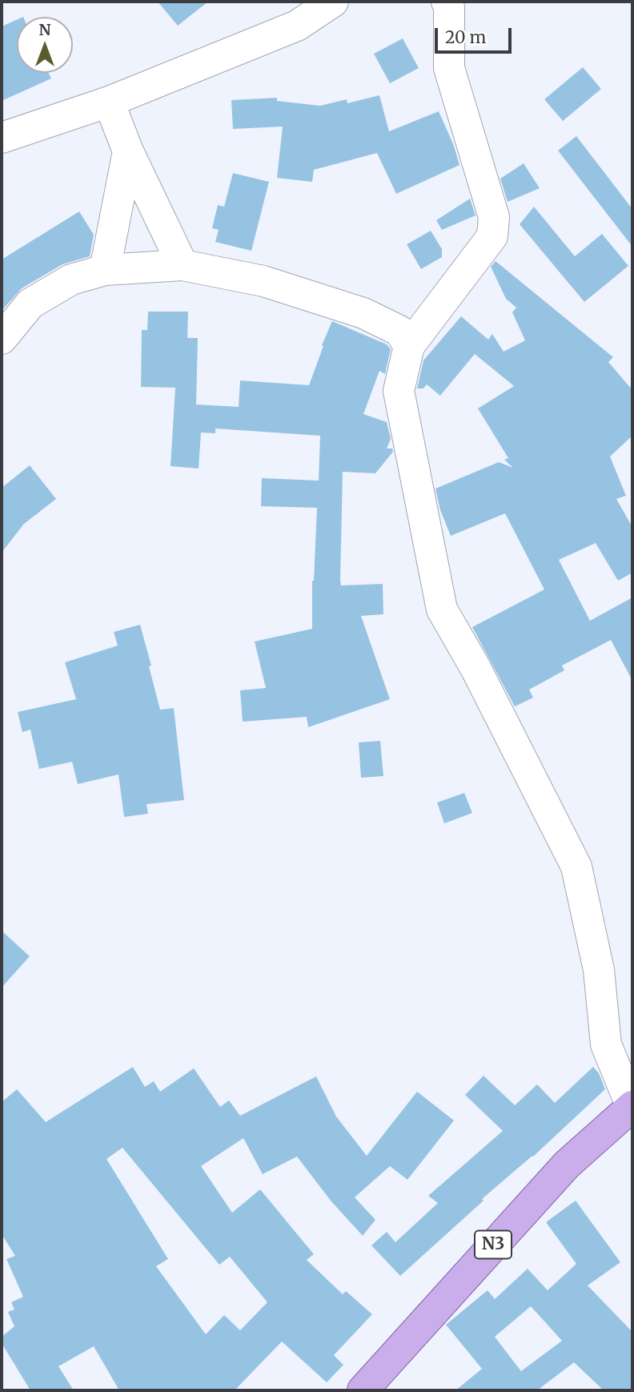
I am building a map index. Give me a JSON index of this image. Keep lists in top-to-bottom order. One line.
{"streets":{"main road":["N3"]},"scale_bar":"20 m","north":"top"}
